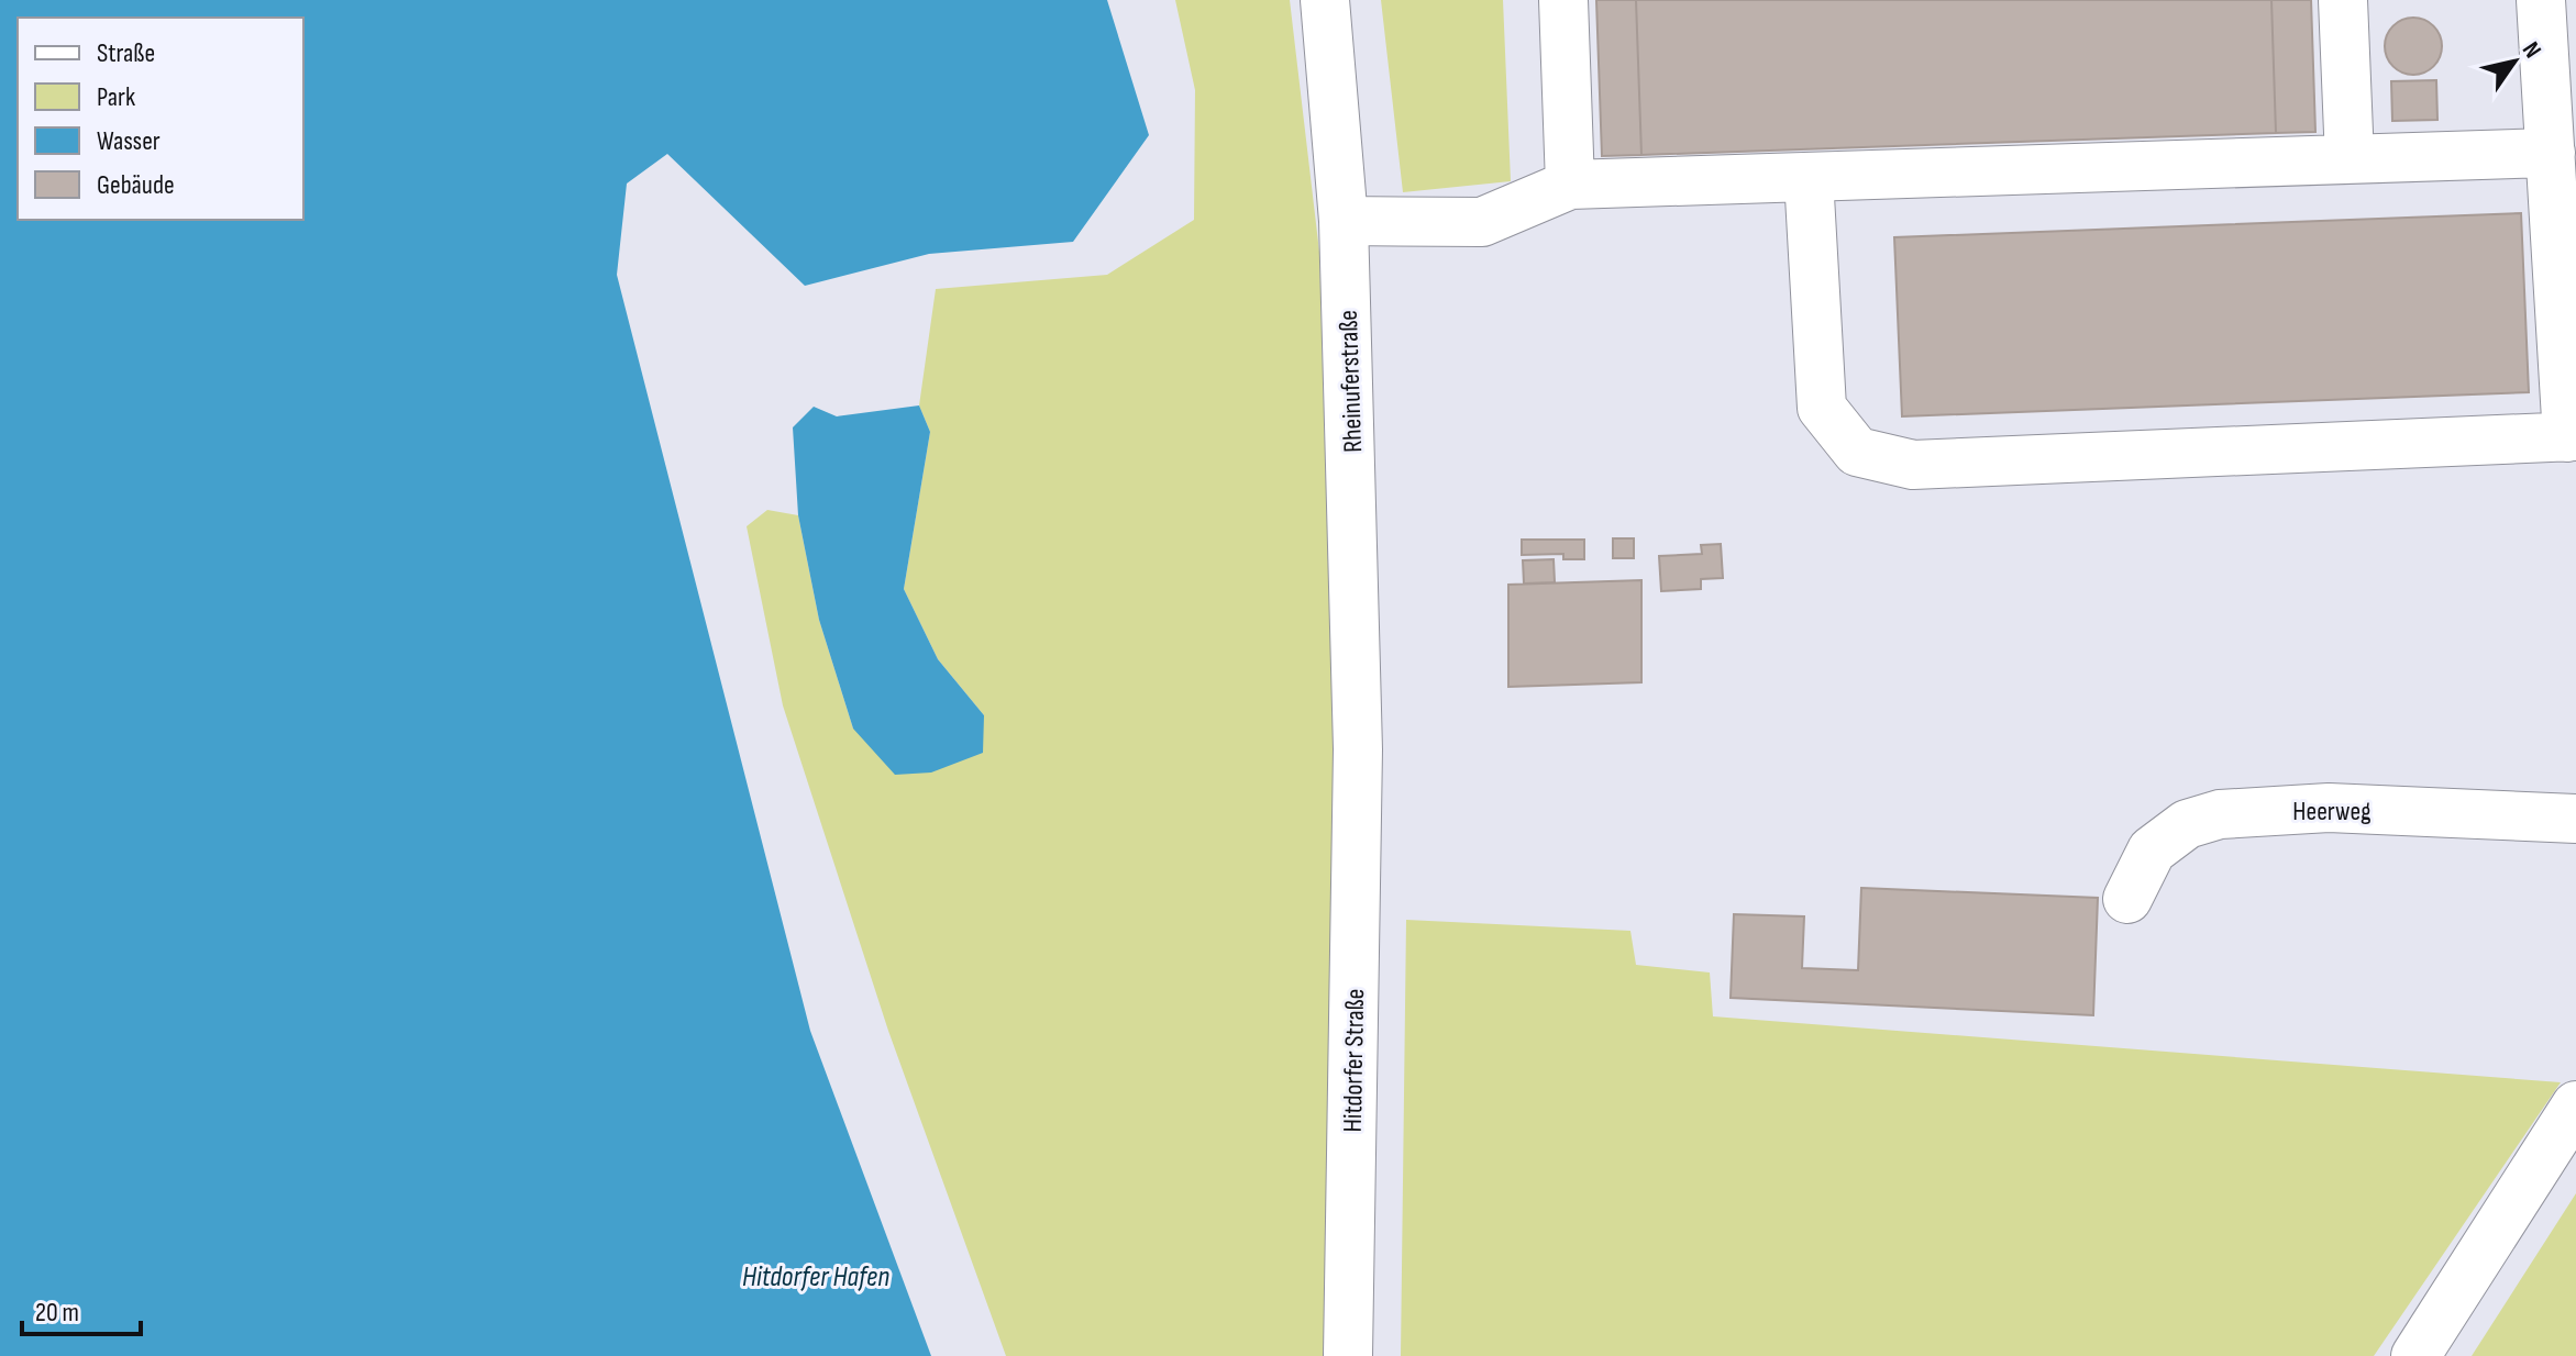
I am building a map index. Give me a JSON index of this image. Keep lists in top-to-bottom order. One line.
{"streets":{"street":["Rheinuferstraße","Heerweg","Hitdorfer Straße"]},"crossings":[["Rheinuferstraße","Hitdorfer Straße"]],"water":["Hitdorfer Hafen"],"legend":["Straße","Park","Wasser","Gebäude"],"scale_bar":"20 m","north":"top right"}
